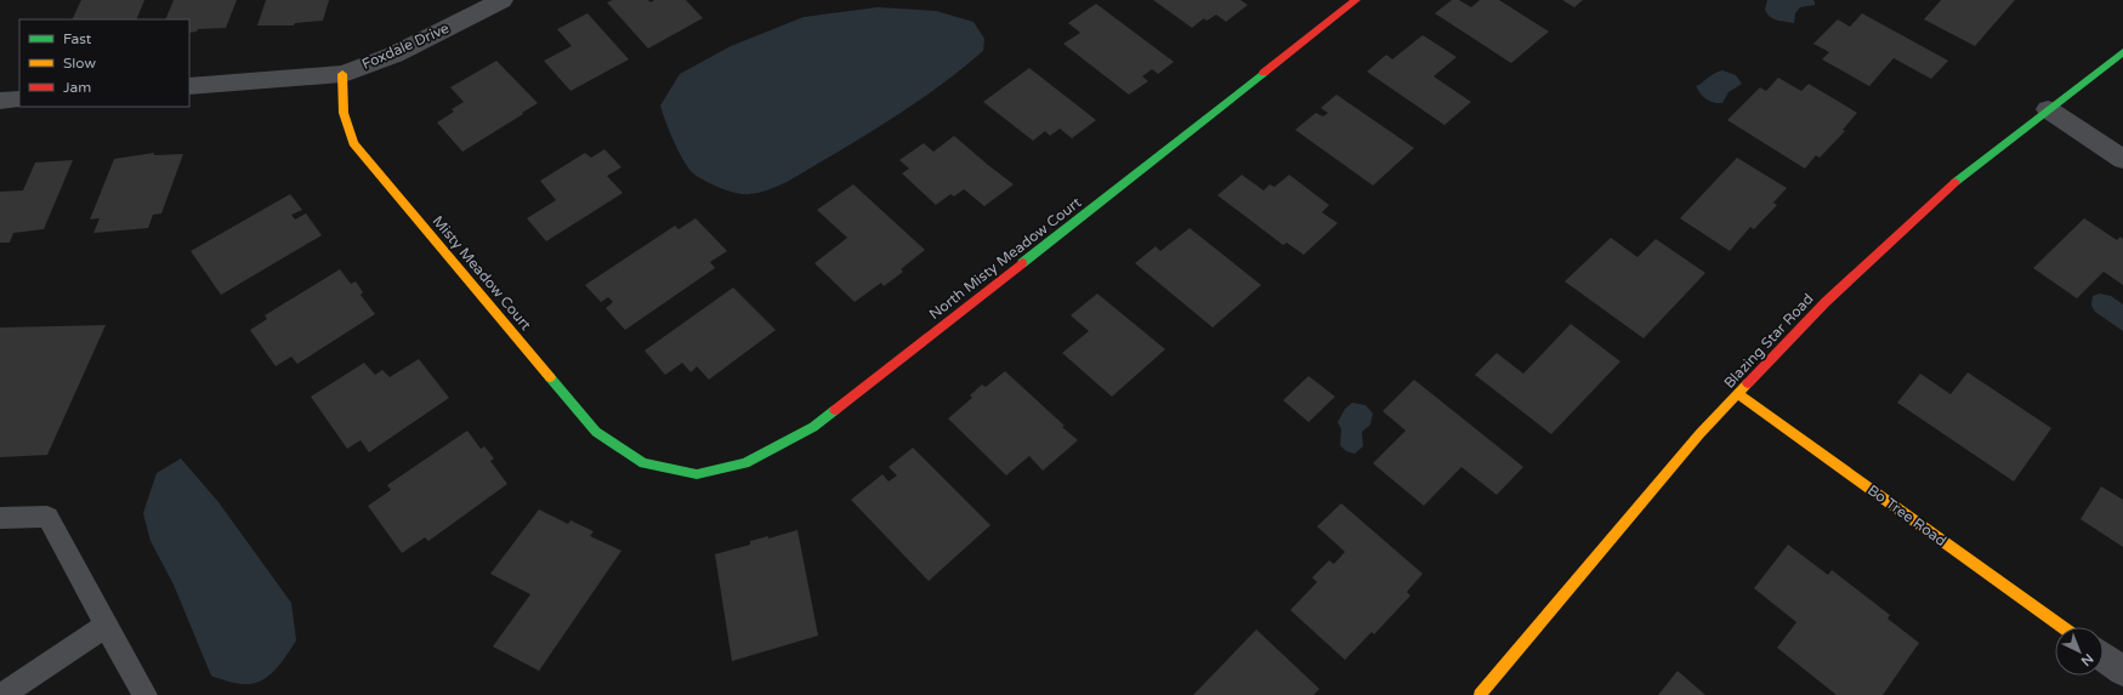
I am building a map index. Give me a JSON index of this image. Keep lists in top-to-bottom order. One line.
{"streets":{"street":["Foxdale Drive","North Misty Meadow Court","Misty Meadow Court","Blazing Star Road","Bo Tree Road"]},"crossings":[["Foxdale Drive","Misty Meadow Court"],["North Misty Meadow Court","Misty Meadow Court"],["Blazing Star Road","Bo Tree Road"]],"legend":["Fast","Slow","Jam"],"north":"bottom right"}
